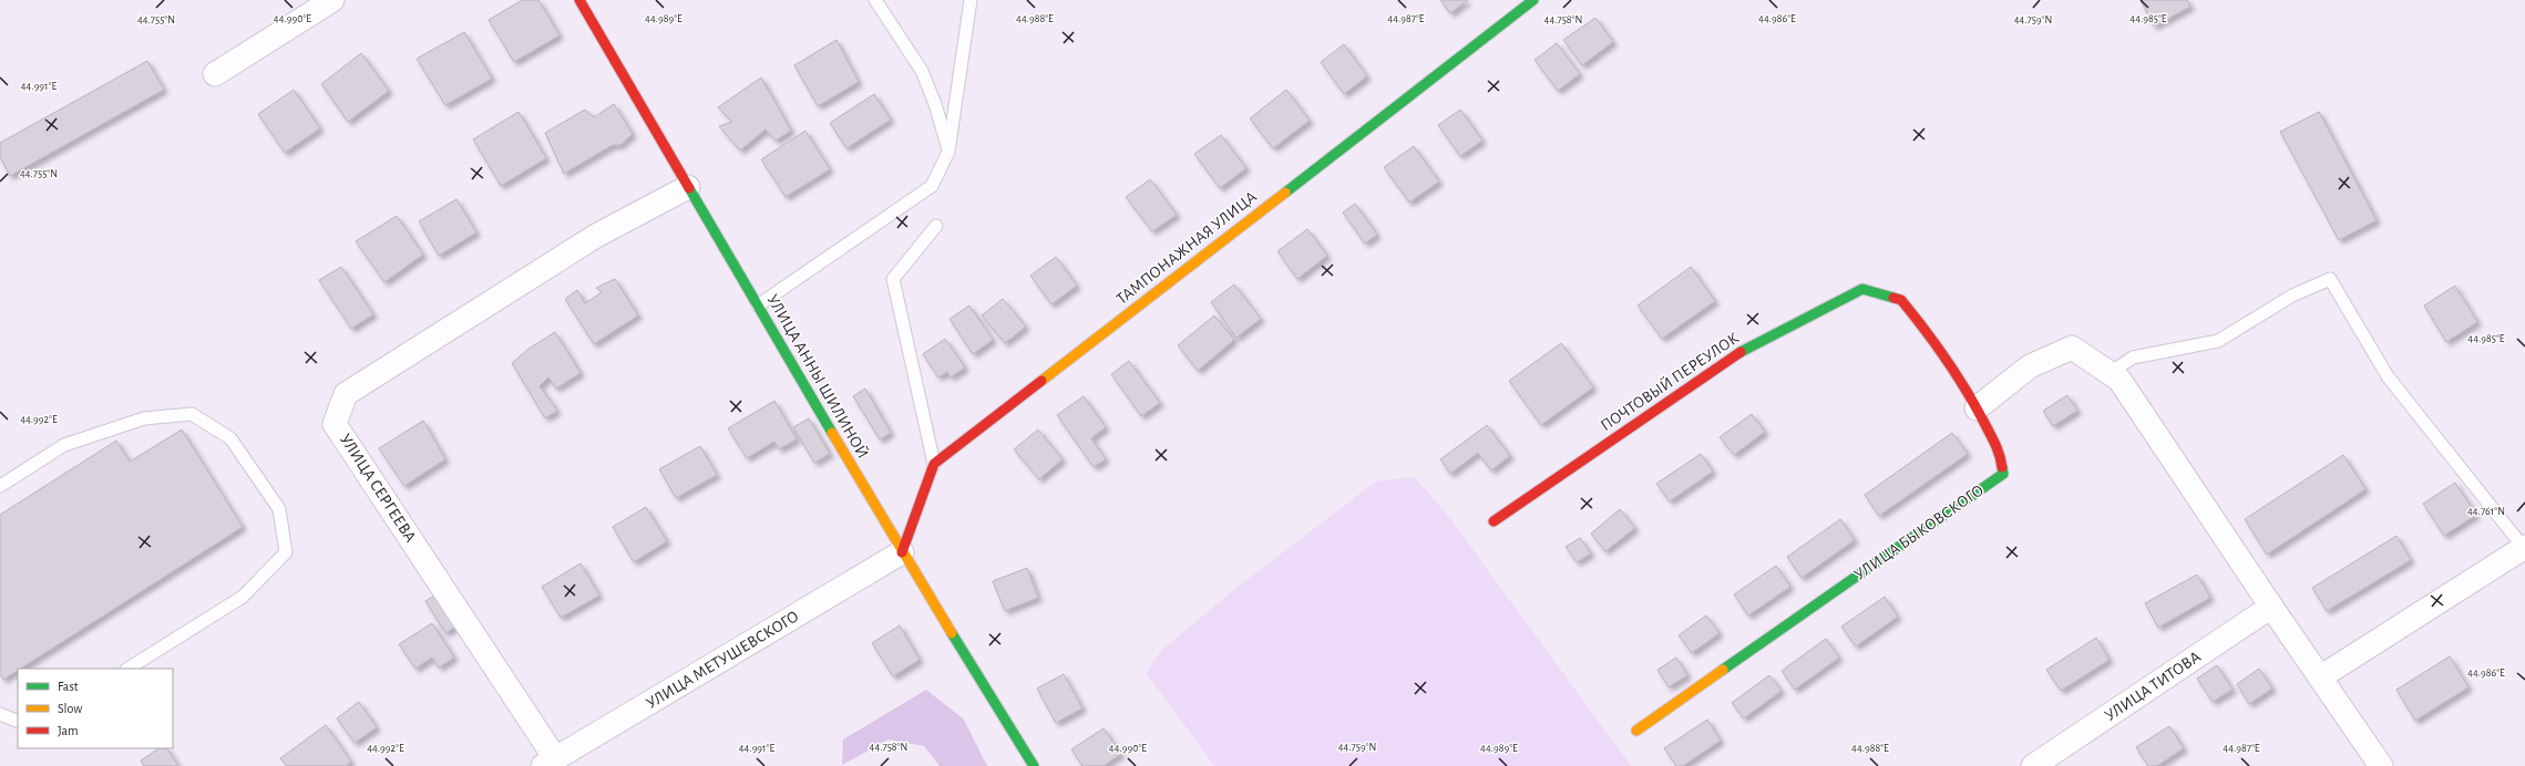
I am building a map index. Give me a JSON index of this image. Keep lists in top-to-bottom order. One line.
{"streets":{"street":["ТАМПОНАЖНАЯ УЛИЦА","УЛИЦА АННЫ ШИЛИНОЙ","ПОЧТОВЫЙ ПЕРЕУЛОК","УЛИЦА СЕРГЕЕВА","УЛИЦА БЫКОВСКОГО","УЛИЦА МЕТУШЕВСКОГО","УЛИЦА ТИТОВА"]},"crossings":[["УЛИЦА АННЫ ШИЛИНОЙ","УЛИЦА СЕРГЕЕВА"],["УЛИЦА АННЫ ШИЛИНОЙ","УЛИЦА МЕТУШЕВСКОГО"],["ПОЧТОВЫЙ ПЕРЕУЛОК","УЛИЦА БЫКОВСКОГО"],["УЛИЦА СЕРГЕЕВА","УЛИЦА МЕТУШЕВСКОГО"]],"legend":["Fast","Slow","Jam"],"coordinates":["44.990°E","44.989°E","44.988°E","44.987°E","44.986°E","44.985°E","44.755°N","44.758°N","44.759°N","44.991°E","44.992°E","44.761°N"]}
